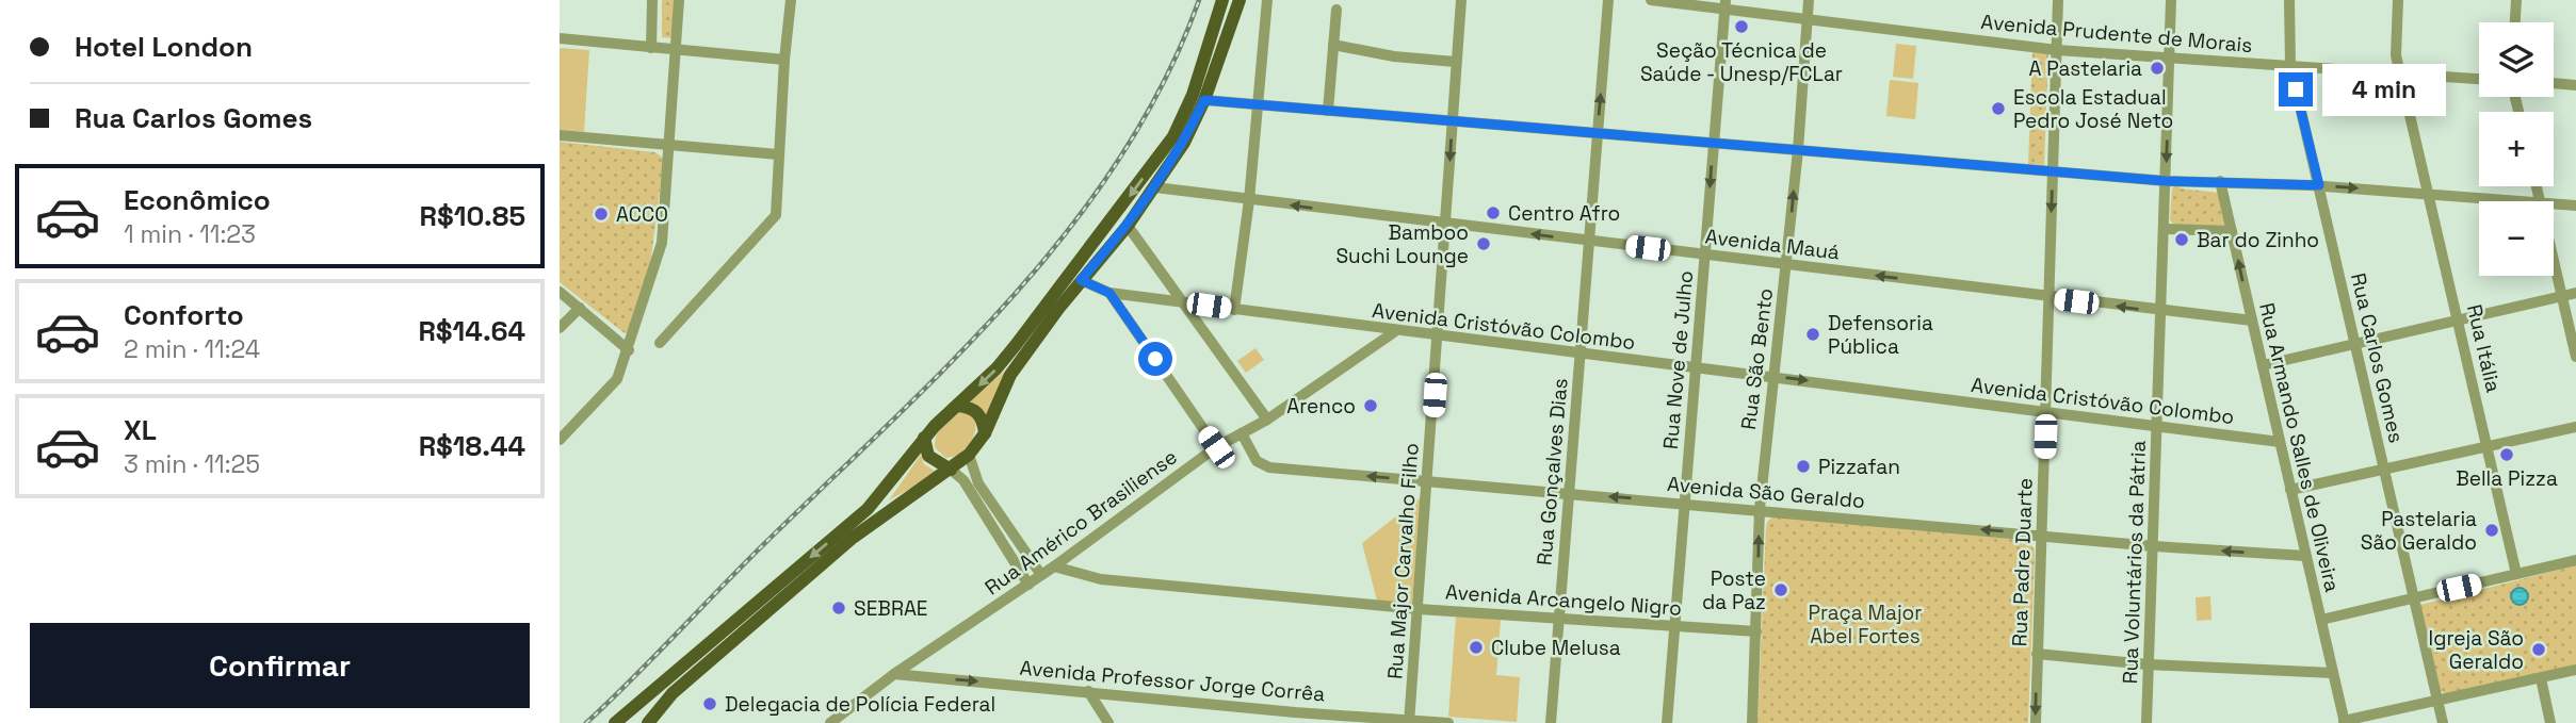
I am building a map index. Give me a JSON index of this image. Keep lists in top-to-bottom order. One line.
{"streets":{"street":["Avenida Prudente de Morais","Avenida Mauá","Avenida Cristóvão Colombo","Rua Itália","Rua Carlos Gomes","Rua São Bento","Rua Nove de Julho","Rua Armando Salles de Oliveira","Rua Gonçalves Dias","Avenida São Geraldo","Rua Américo Brasiliense","Rua Major Carvalho Filho","Rua Padre Duarte","Rua Voluntários da Pátria","Avenida Arcangelo Nigro","Avenida Professor Jorge Corrêa"]},"crossings":[["Avenida Prudente de Morais","Rua Itália"],["Avenida Prudente de Morais","Rua Carlos Gomes"],["Avenida Prudente de Morais","Rua São Bento"],["Avenida Prudente de Morais","Rua Nove de Julho"],["Avenida Prudente de Morais","Rua Padre Duarte"],["Avenida Prudente de Morais","Rua Voluntários da Pátria"],["Avenida Mauá","Rua São Bento"],["Avenida Mauá","Rua Nove de Julho"],["Avenida Mauá","Rua Armando Salles de Oliveira"],["Avenida Mauá","Rua Gonçalves Dias"],["Avenida Mauá","Rua Major Carvalho Filho"],["Avenida Mauá","Rua Padre Duarte"],["Avenida Mauá","Rua Voluntários da Pátria"],["Avenida Cristóvão Colombo","Rua São Bento"],["Avenida Cristóvão Colombo","Rua Nove de Julho"],["Avenida Cristóvão Colombo","Rua Armando Salles de Oliveira"],["Avenida Cristóvão Colombo","Rua Gonçalves Dias"],["Avenida Cristóvão Colombo","Rua Américo Brasiliense"],["Avenida Cristóvão Colombo","Rua Major Carvalho Filho"],["Avenida Cristóvão Colombo","Rua Padre Duarte"],["Avenida Cristóvão Colombo","Rua Voluntários da Pátria"],["Rua São Bento","Avenida São Geraldo"],["Rua São Bento","Avenida Arcangelo Nigro"],["Rua Nove de Julho","Avenida São Geraldo"],["Rua Nove de Julho","Avenida Arcangelo Nigro"],["Rua Armando Salles de Oliveira","Avenida São Geraldo"],["Rua Gonçalves Dias","Avenida São Geraldo"],["Rua Gonçalves Dias","Avenida Arcangelo Nigro"],["Avenida São Geraldo","Rua Américo Brasiliense"],["Avenida São Geraldo","Rua Major Carvalho Filho"],["Avenida São Geraldo","Rua Padre Duarte"],["Avenida São Geraldo","Rua Voluntários da Pátria"],["Rua Américo Brasiliense","Avenida Arcangelo Nigro"],["Rua Américo Brasiliense","Avenida Professor Jorge Corrêa"],["Rua Major Carvalho Filho","Avenida Arcangelo Nigro"],["Rua Major Carvalho Filho","Avenida Professor Jorge Corrêa"]],"one_way":["Avenida Mauá","Avenida São Geraldo"],"parks":["Praça Major Abel Fortes"],"places":["Seção Técnica de Saúde - Unesp/FCLar","A Pastelaria","Escola Estadual Pedro José Neto","Centro Afro","ACCO","Bar do Zinho","Bamboo Suchi Lounge","Defensoria Pública","Arenco","Bella Pizza","Pizzafan","Pastelaria São Geraldo","Poste da Paz","SEBRAE","Clube Melusa","Igreja São Geraldo","Delegacia de Polícia Federal"],"page":{"banner":["Hotel London","Rua Carlos Gomes"],"map_buttons":["+","−"],"bubble":"4 min","list":[{"name":"Econômico","note":"1 min · 11:23","value":"R$10.85"},{"name":"Conforto","note":"2 min · 11:24","value":"R$14.64"},{"name":"XL","note":"3 min · 11:25","value":"R$18.44"}],"buttons":"Confirmar"}}
